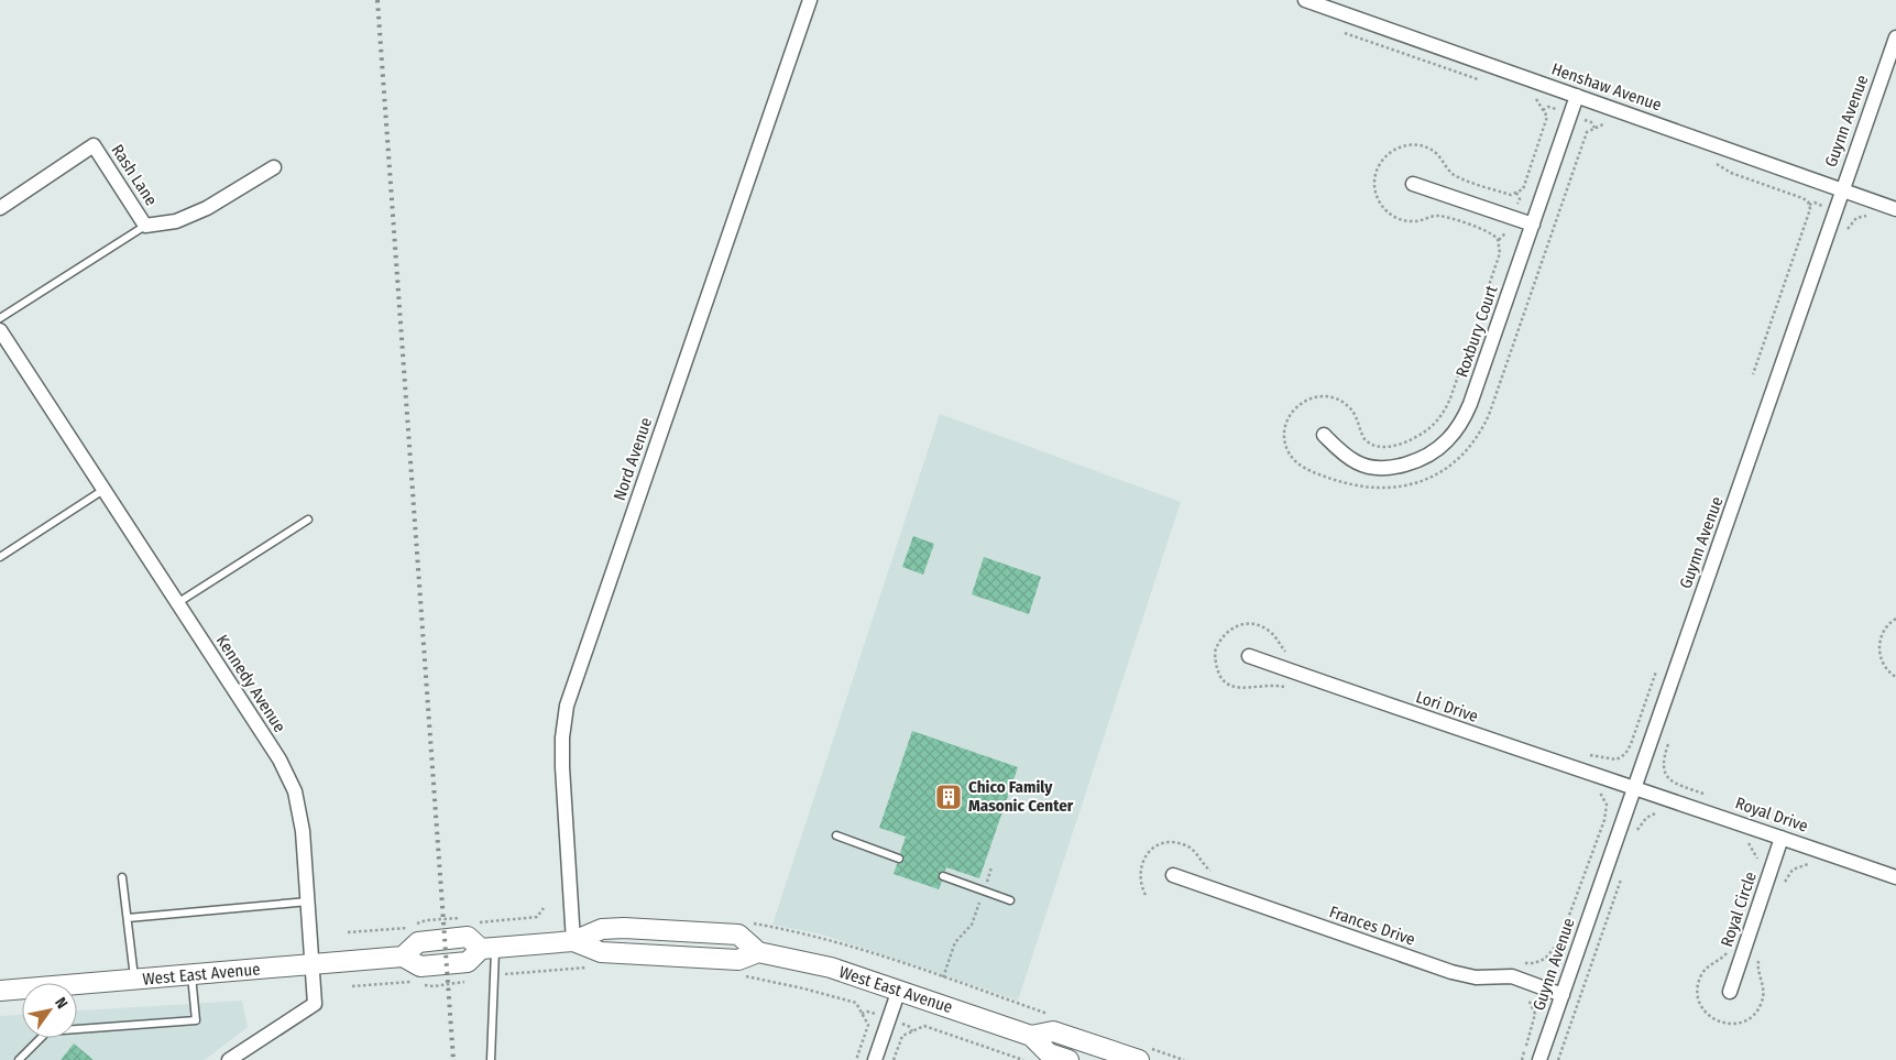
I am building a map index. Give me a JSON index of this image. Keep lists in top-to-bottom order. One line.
{"streets":{"main road":["West East Avenue"],"street":["Henshaw Avenue","Guynn Avenue","Rash Lane","Roxbury Court","Nord Avenue","Kennedy Avenue","Lori Drive","Royal Drive","Royal Circle","Frances Drive"]},"crossings":[["Henshaw Avenue","Guynn Avenue"],["Henshaw Avenue","Roxbury Court"],["Guynn Avenue","Lori Drive"],["Guynn Avenue","Royal Drive"],["Guynn Avenue","Frances Drive"],["Nord Avenue","West East Avenue"],["Kennedy Avenue","West East Avenue"],["Lori Drive","Royal Drive"],["Royal Drive","Royal Circle"]],"places":{"building":["Chico Family Masonic Center"]},"north":"top right"}
